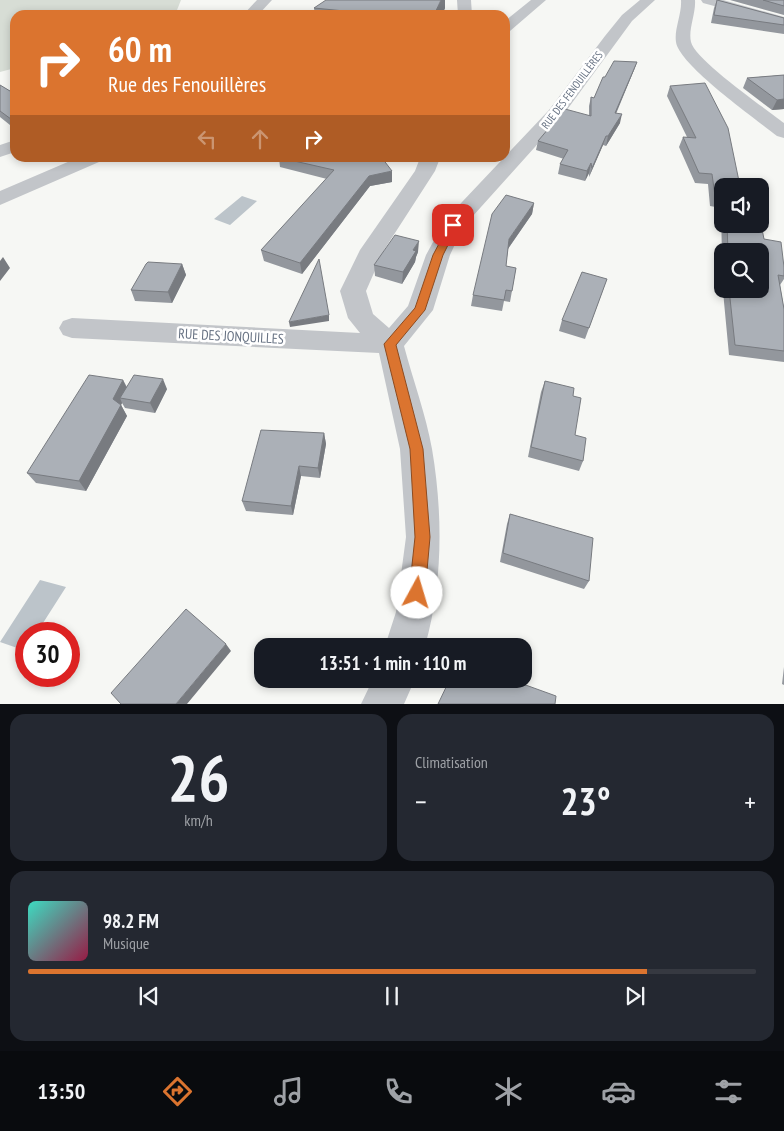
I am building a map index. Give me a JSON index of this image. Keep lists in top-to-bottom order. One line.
{"streets":{"street":["RUE DES FENOUILLÈRES","RUE DES JONQUILLES"]},"crossings":[["RUE DES FENOUILLÈRES","RUE DES JONQUILLES"]],"page":{"turn":["60 m","Rue des Fenouillères"],"limit":"30","trip":"13:51 · 1 min · 110 m","tile":[["26","km/h"],"Climatisation"],"heat":["−","23°","+"],"song":["98.2 FM","Musique"],"tabs":"13:50"}}
